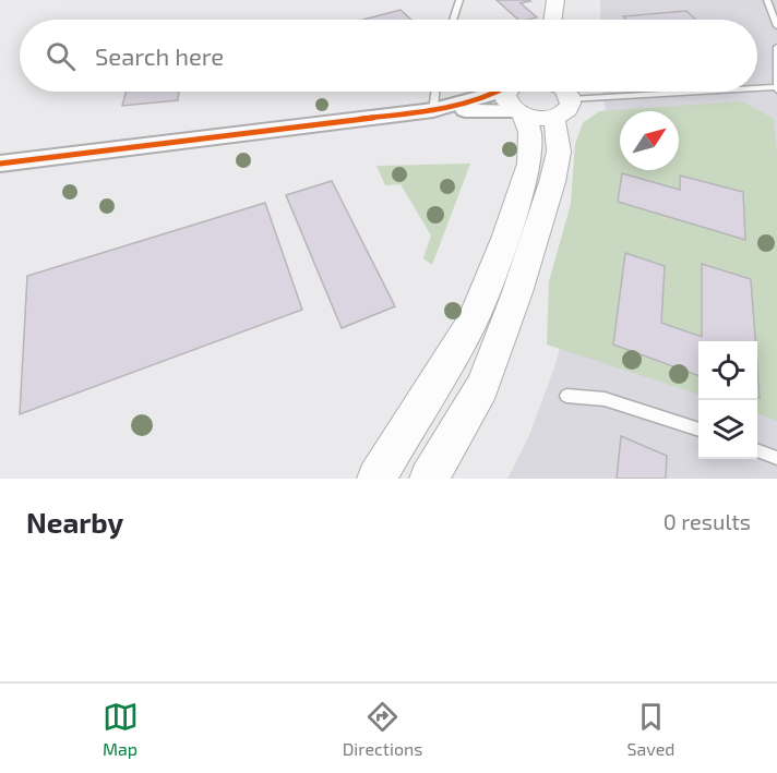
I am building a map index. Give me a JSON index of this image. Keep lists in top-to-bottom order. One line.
{"north":"top right","page":{"search":"Search here","heading":["Nearby","0 results"],"nav":["Map","Directions","Saved"]}}
